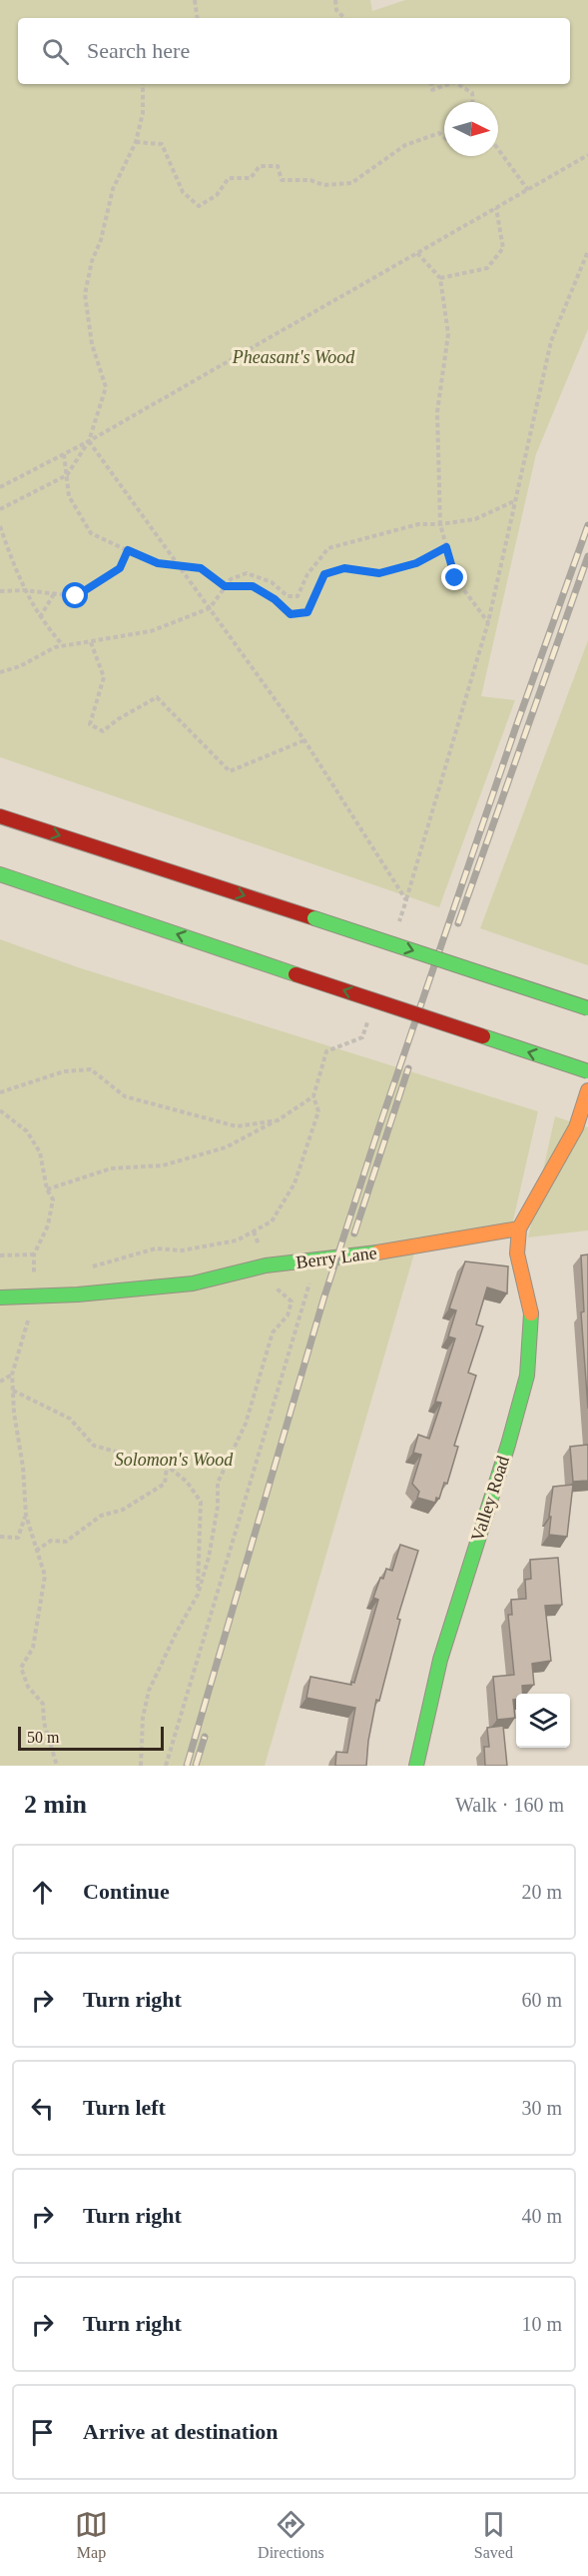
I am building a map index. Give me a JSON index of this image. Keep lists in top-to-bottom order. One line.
{"streets":{"main road":["Berry Lane","Valley Road"]},"crossings":[["Berry Lane","Valley Road"]],"parks":["Pheasant's Wood","Solomon's Wood"],"scale_bar":"50 m","north":"right","page":{"search":"Search here","scale":"50 m","heading":["2 min","Walk · 160 m"],"list":[["Continue","20 m"],["Turn right","60 m"],["Turn left","30 m"],["Turn right","40 m"],["Turn right","10 m"],"Arrive at destination"],"nav":["Map","Directions","Saved"]}}
